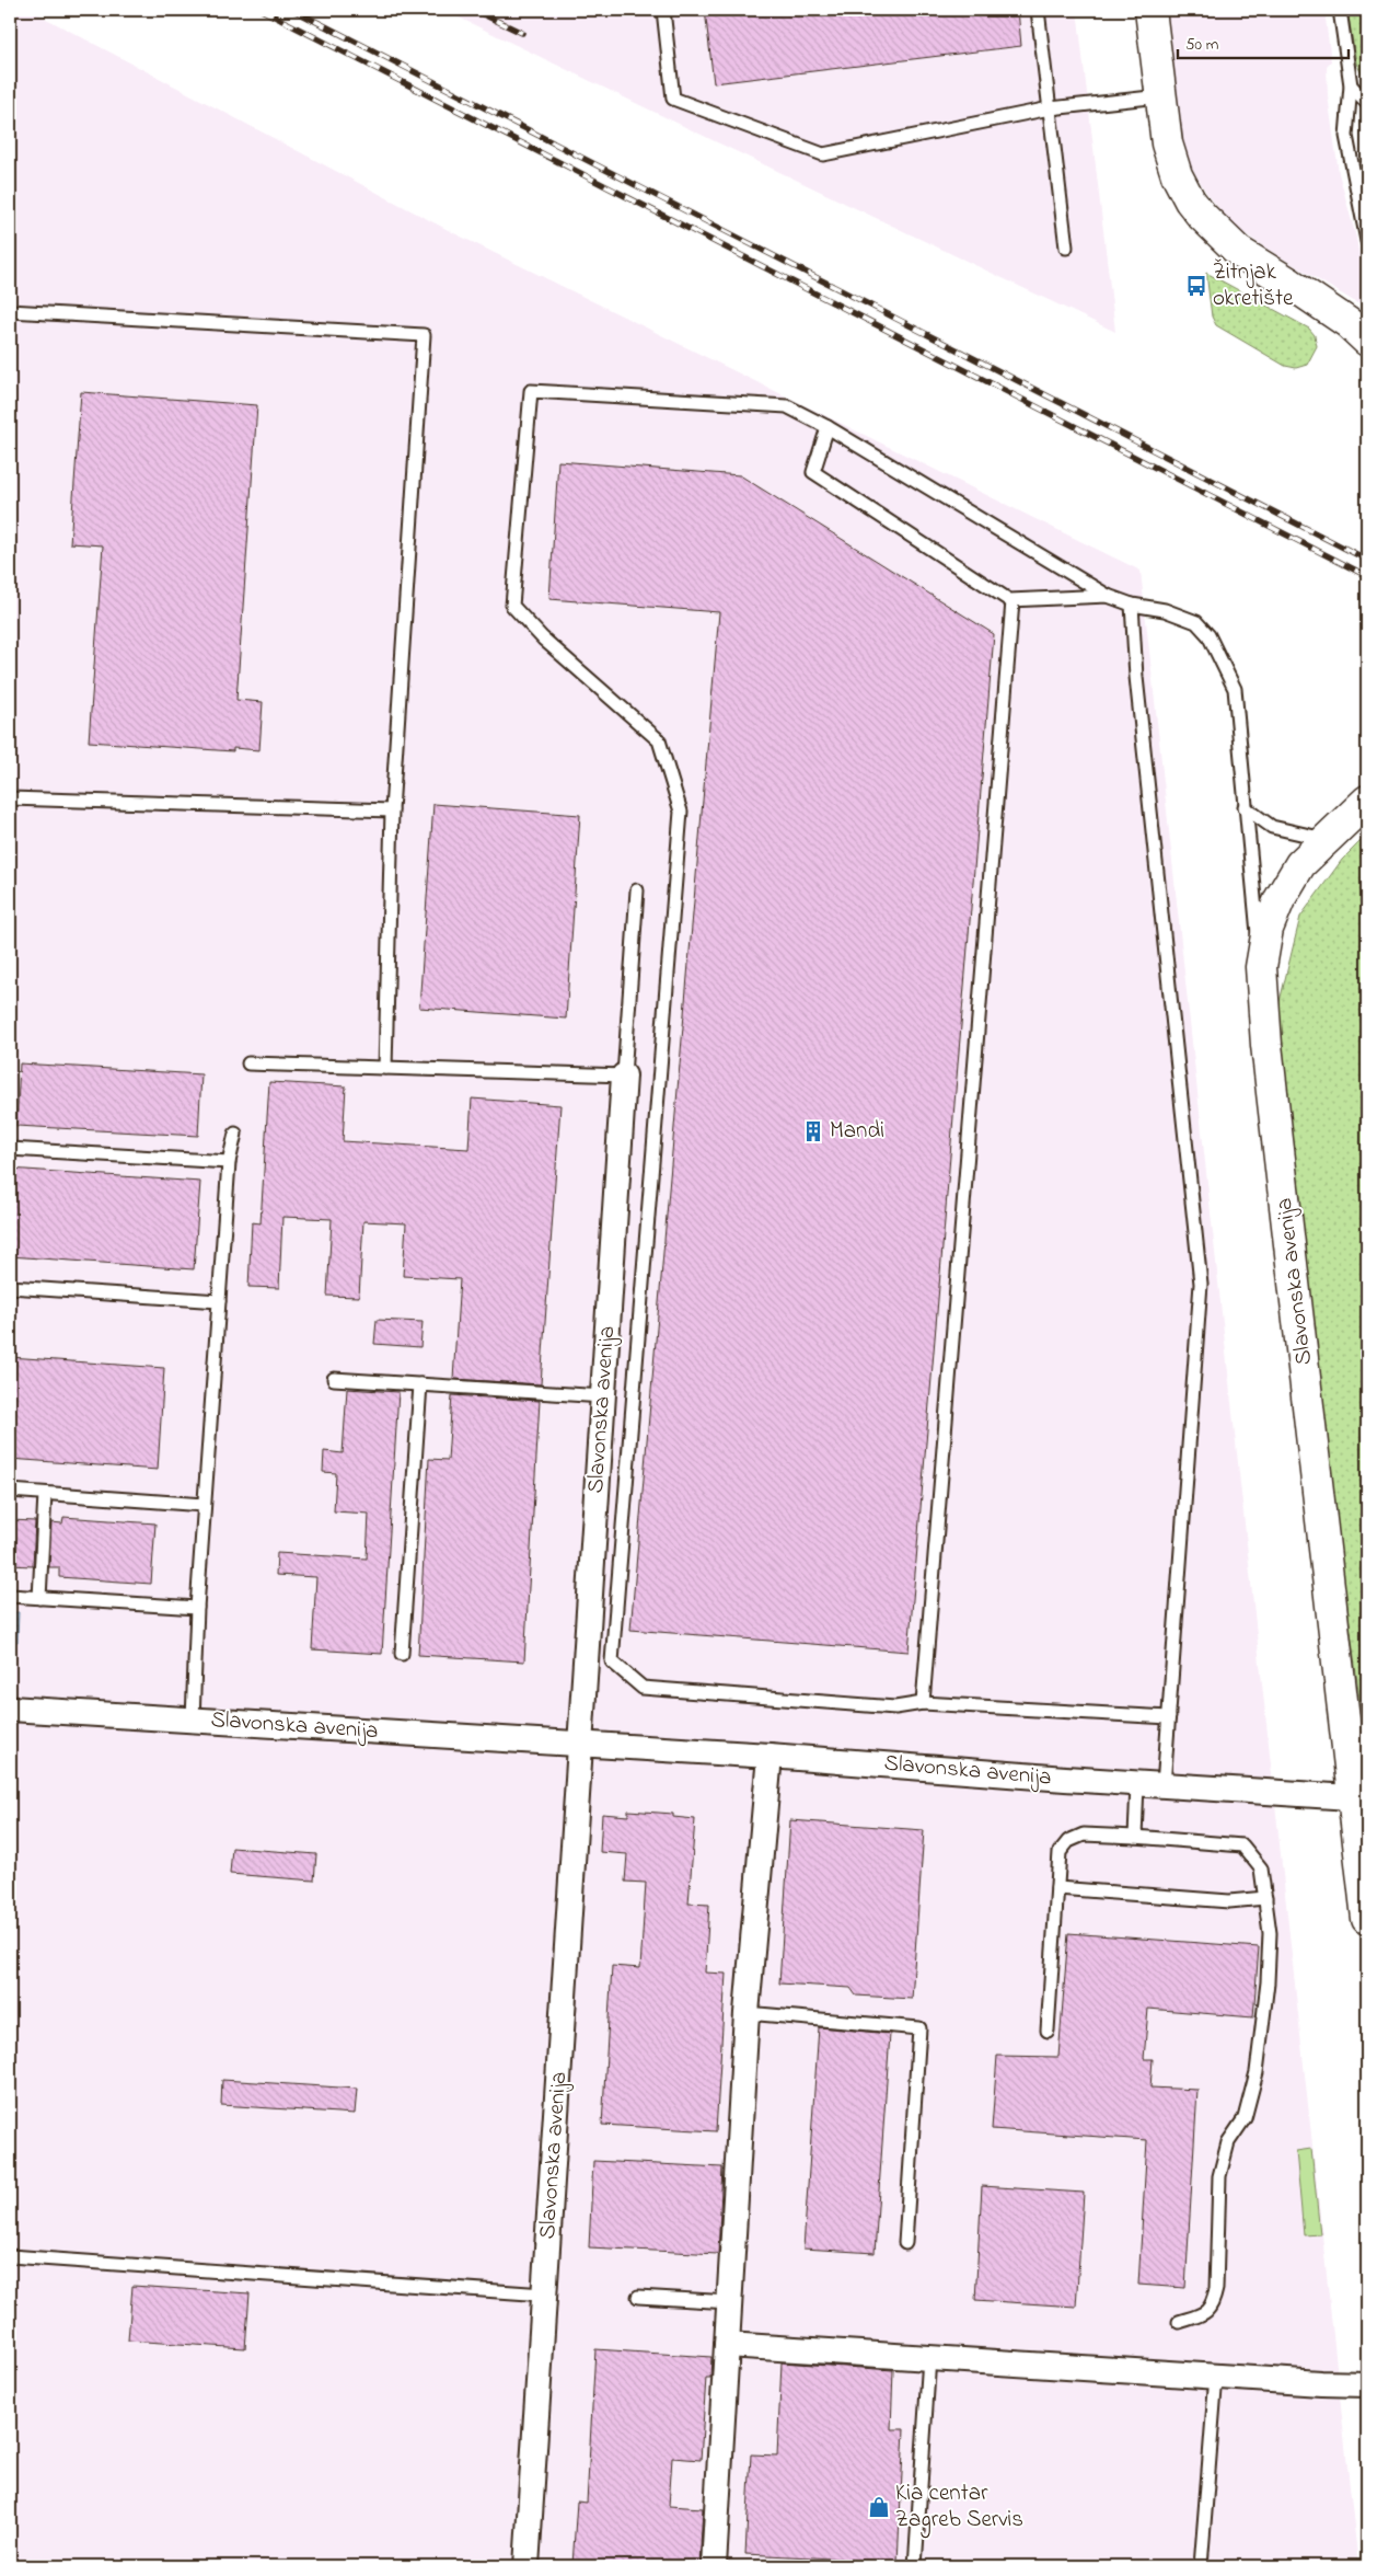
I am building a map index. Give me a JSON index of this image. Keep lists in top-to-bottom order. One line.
{"streets":{"street":["Slavonska avenija"]},"places":{"bus stop":["Žitnjak okretište"],"building":["Mandi"],"shop":["Kia centar Zagreb Servis"]},"scale_bar":"50 m"}
